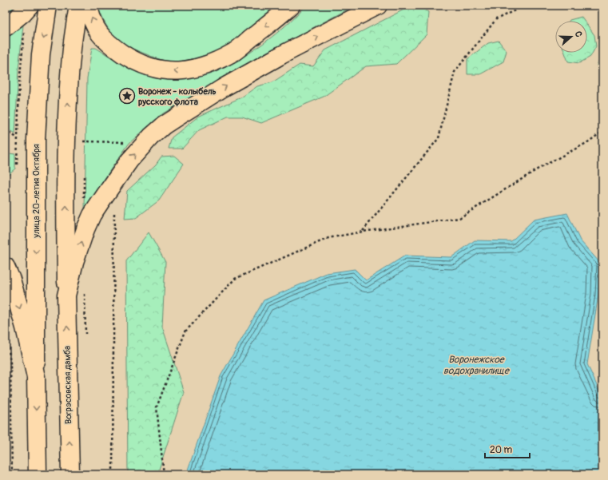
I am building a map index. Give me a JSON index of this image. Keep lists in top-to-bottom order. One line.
{"streets":{"main road":["улица 20-летия Октября","Вогрэсовская дамба"]},"water":["Воронежское водохранилище"],"places":{"place":["Воронеж - колыбель русского флота"]},"scale_bar":"20 m","north":"right"}
